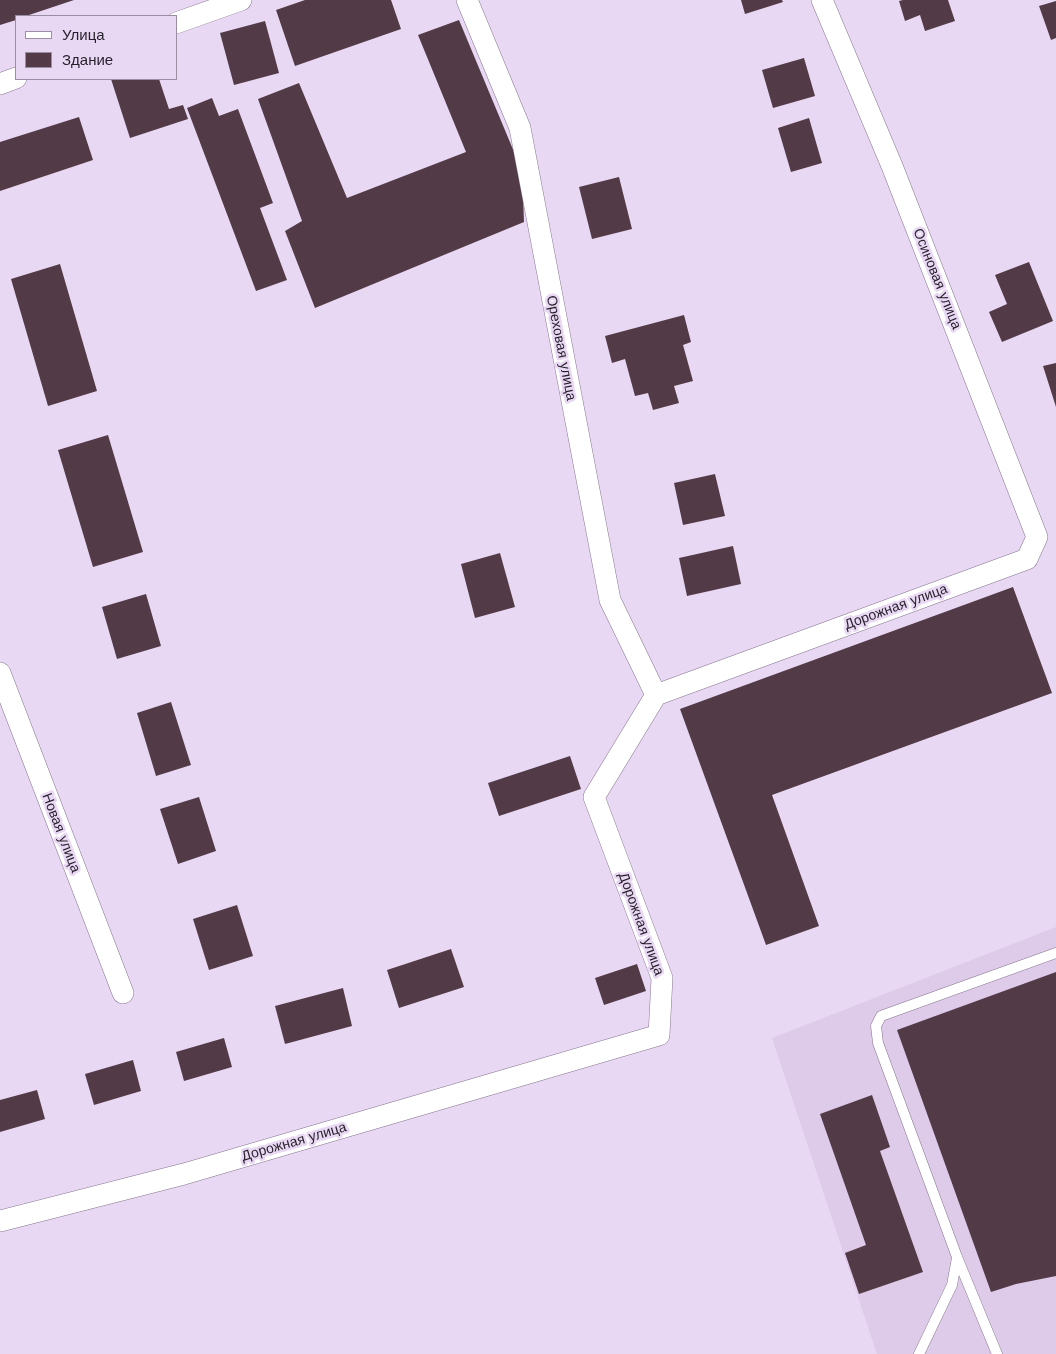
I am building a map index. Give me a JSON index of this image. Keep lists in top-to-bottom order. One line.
{"streets":{"street":["Осиновая улица","Ореховая улица","Дорожная улица","Новая улица"]},"crossings":[["Осиновая улица","Дорожная улица"],["Ореховая улица","Дорожная улица"]],"legend":["Улица","Здание"]}
